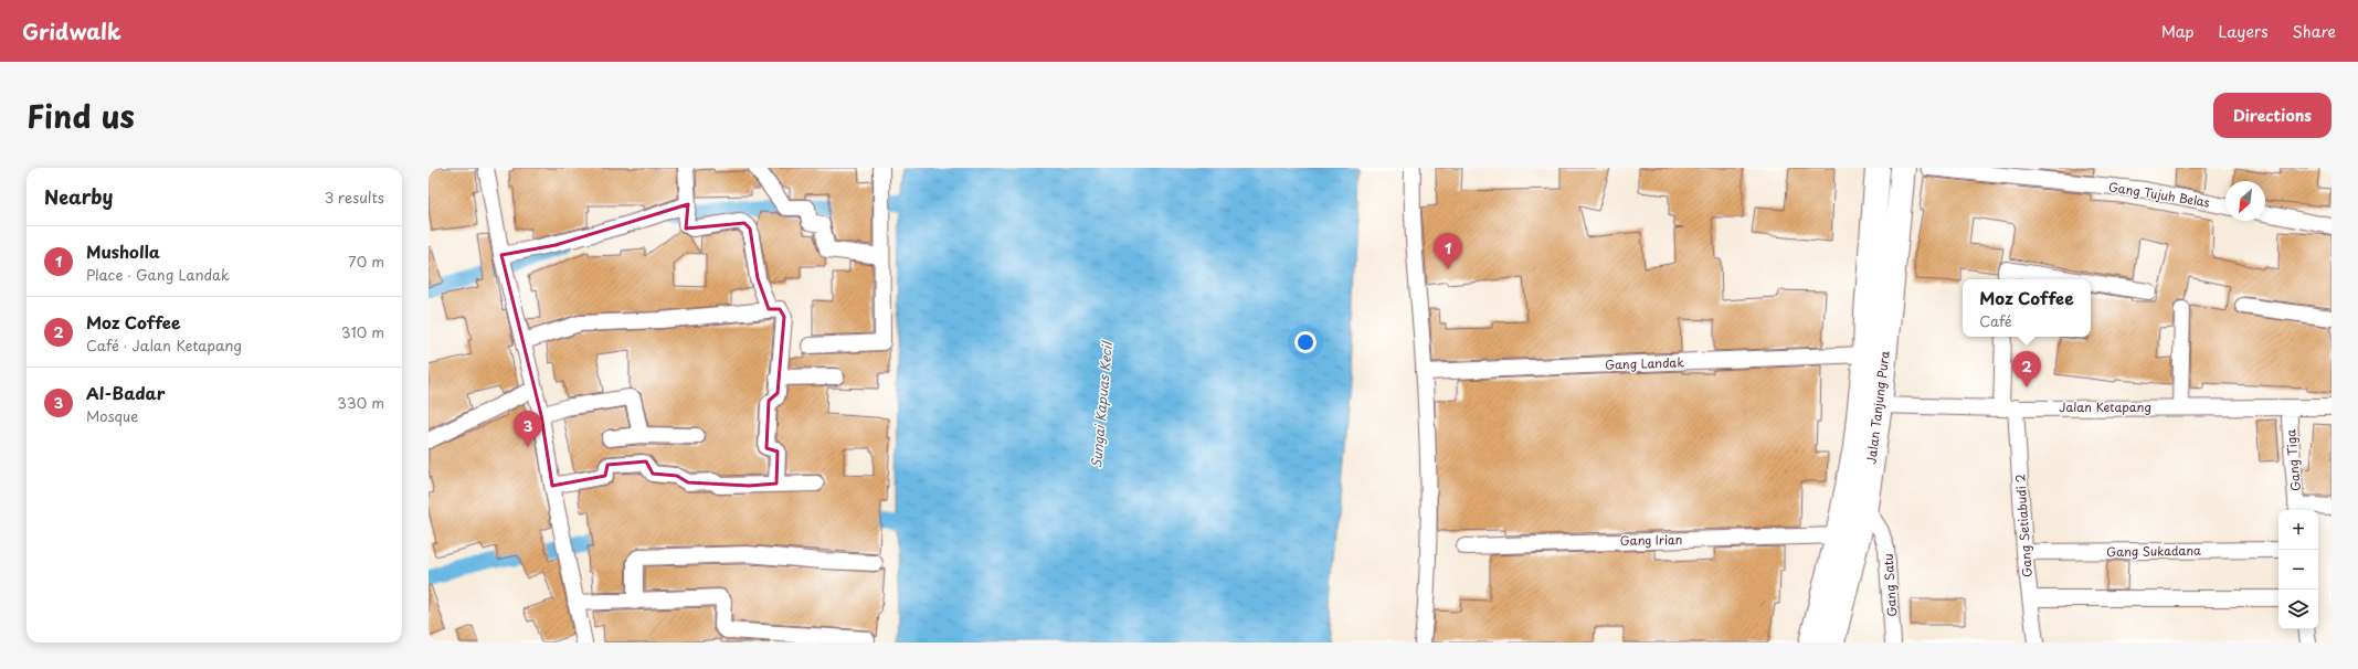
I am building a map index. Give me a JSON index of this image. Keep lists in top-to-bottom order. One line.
{"streets":{"highway":["Jalan Tanjung Pura"],"street":["Gang Tujuh Belas","Gang Landak","Jalan Ketapang","Gang Tiga","Gang Setiabudi 2","Gang Irian","Gang Sukadana","Gang Satu"]},"crossings":[["Gang Landak","Jalan Tanjung Pura"],["Jalan Ketapang","Jalan Tanjung Pura"],["Jalan Ketapang","Gang Tiga"],["Jalan Ketapang","Gang Setiabudi 2"],["Jalan Tanjung Pura","Gang Irian"],["Jalan Tanjung Pura","Gang Satu"],["Gang Setiabudi 2","Gang Sukadana"]],"water":["Sungai Kapuas Kecil"],"north":"bottom left","page":{"header":"Gridwalk","nav":["Map","Layers","Share"],"title":"Find us","buttons":"Directions","heading":["Nearby","3 results"],"list":[{"mark":"1","name":"Musholla","note":"Place · Gang Landak","value":"70 m"},{"mark":"2","name":"Moz Coffee","note":"Café · Jalan Ketapang","value":"310 m"},{"mark":"3","name":"Al-Badar","note":"Mosque","value":"330 m"}],"pins":["1","2","3"],"popup":["Moz Coffee","Café"],"map_buttons":["+","−"]}}
